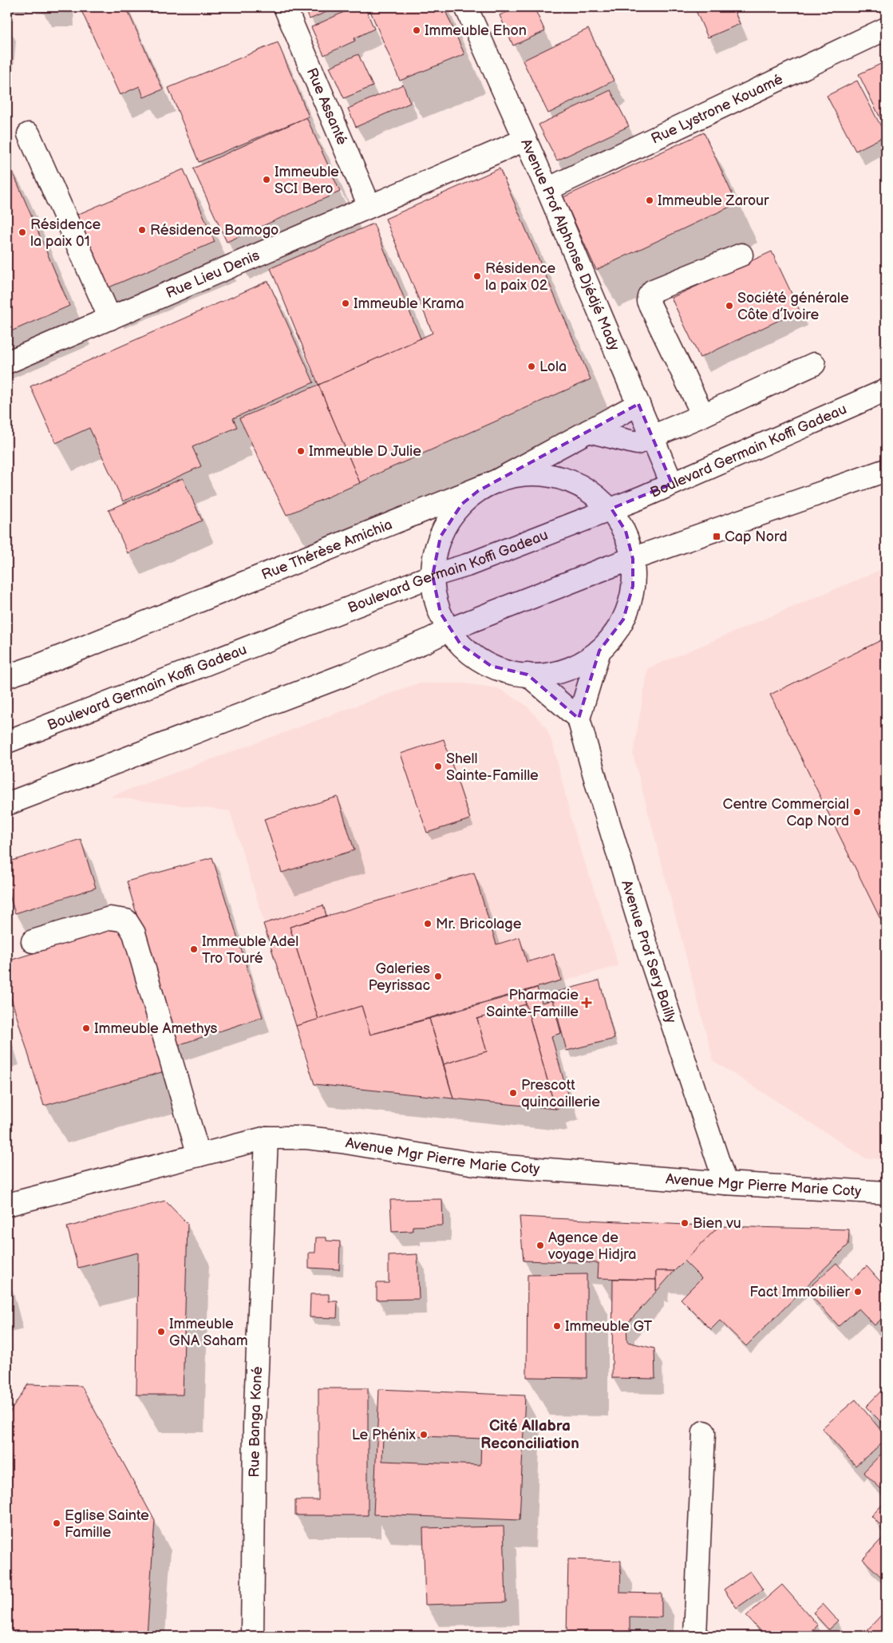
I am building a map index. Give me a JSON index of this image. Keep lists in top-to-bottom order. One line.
{"streets":{"street":["Rue Assanté","Rue Lystrone Kouamé","Avenue Prof Alphonse Djédjé Mady","Rue Lieu Denis","Boulevard Germain Koffi Gadeau","Rue Thérèse Amichia","Avenue Prof Sery Bailly","Avenue Mgr Pierre Marie Coty","Rue Banga Koné"]},"crossings":[["Rue Assanté","Rue Lieu Denis"],["Rue Lystrone Kouamé","Avenue Prof Alphonse Djédjé Mady"],["Avenue Prof Alphonse Djédjé Mady","Rue Lieu Denis"],["Avenue Prof Alphonse Djédjé Mady","Boulevard Germain Koffi Gadeau"],["Avenue Prof Alphonse Djédjé Mady","Rue Thérèse Amichia"],["Avenue Prof Sery Bailly","Avenue Mgr Pierre Marie Coty"],["Avenue Mgr Pierre Marie Coty","Rue Banga Koné"]],"districts":["Cité Allabra Reconciliation"],"places":{"other":["Immeuble Ehon","Immeuble SCI Bero","Immeuble Zarour","Résidence Bamogo","Résidence la paix 01","Résidence la paix 02","Immeuble Krama","Société générale Côte d’Ivoire","Lola","Immeuble D Julie","Shell Sainte-Famille","Centre Commercial Cap Nord","Mr. Bricolage","Immeuble Adel Tro Touré","Galeries Peyrissac","Immeuble Amethys","Prescott quincaillerie","Bien vu","Agence de voyage Hidjra","Fact Immobilier","Immeuble GT","Immeuble GNA Saham","Le Phénix","Eglise Sainte Famille"],"transit":["Cap Nord"],"health":["Pharmacie Sainte-Famille"]}}
